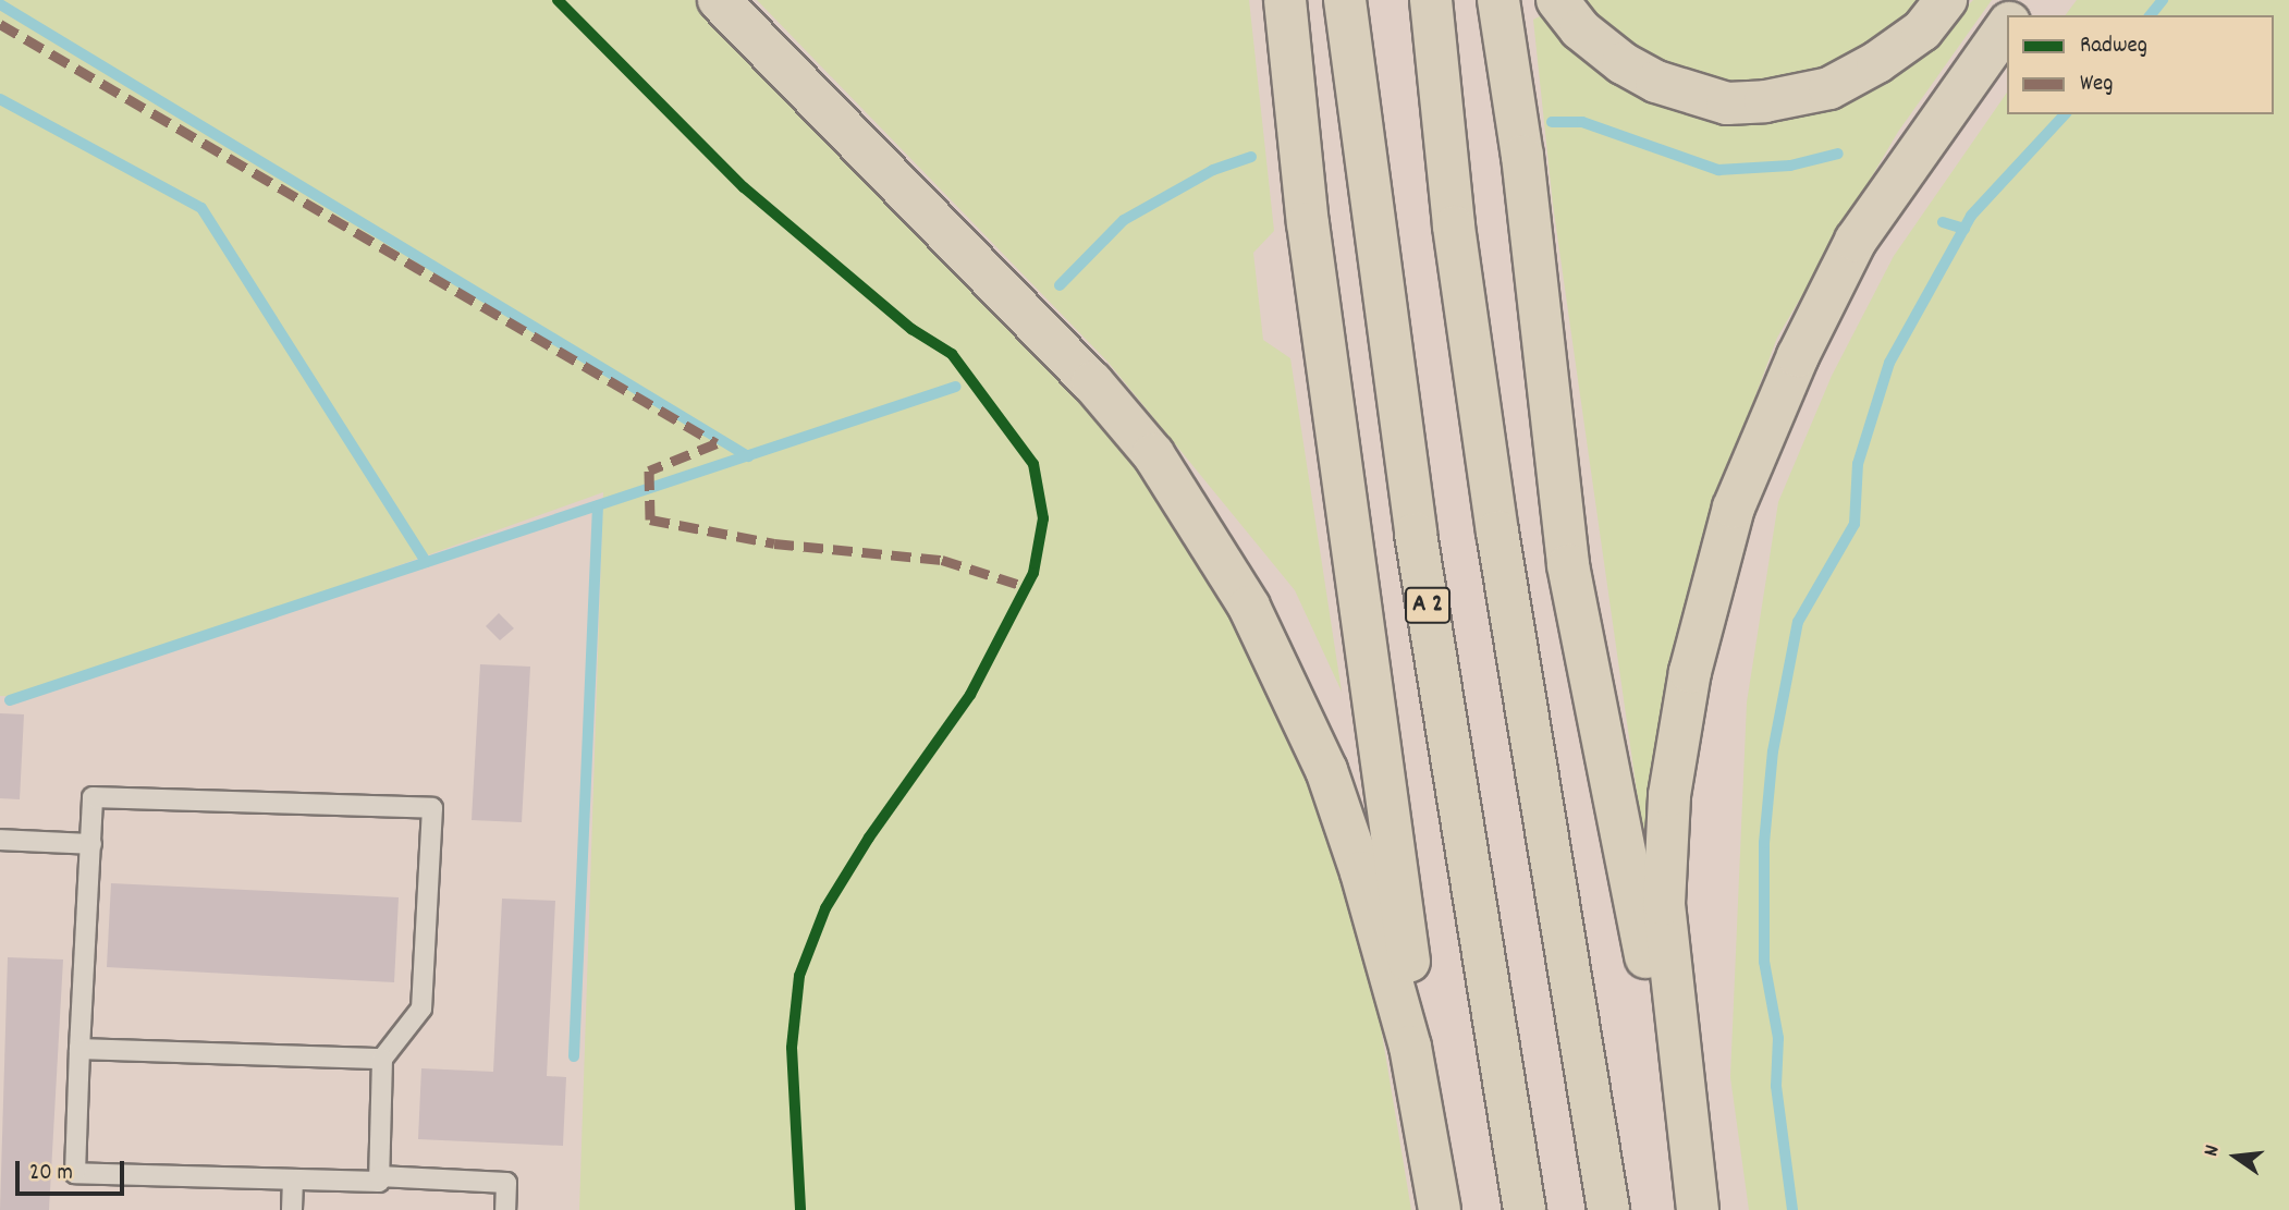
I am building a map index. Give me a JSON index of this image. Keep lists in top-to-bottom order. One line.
{"streets":{"highway":["A 2"]},"legend":["Radweg","Weg"],"scale_bar":"20 m","north":"left"}
